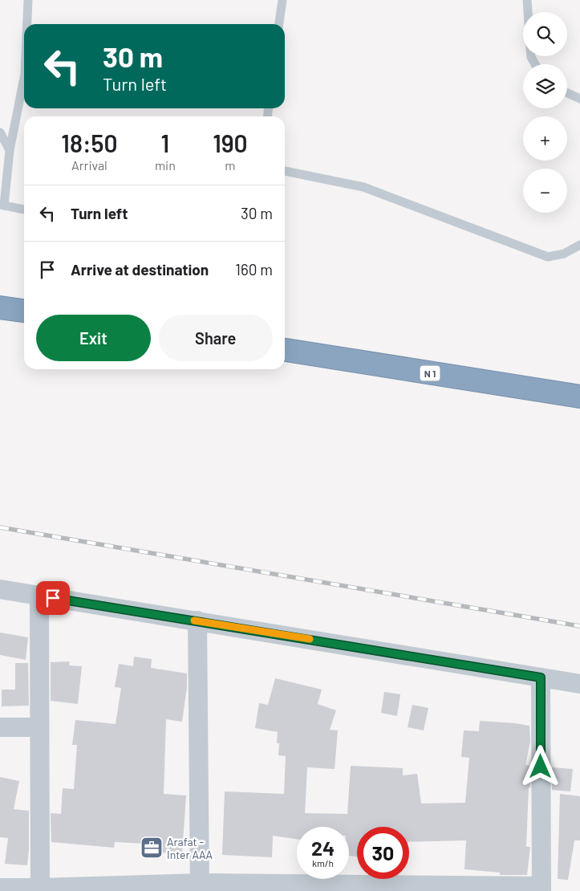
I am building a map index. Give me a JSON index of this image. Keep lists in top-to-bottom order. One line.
{"streets":{"highway":["N 1"]},"places":{"office":["Arafat - Inter AAA"]},"page":{"map_buttons":["+","−"],"turn":["30 m","Turn left"],"eta":["18:50","Arrival","1","min","190","m"],"list":[{"name":"Turn left","value":"30 m"},{"name":"Arrive at destination","value":"160 m"}],"buttons":["Exit","Share"],"speed":"24 km/h","limit":"30"}}
